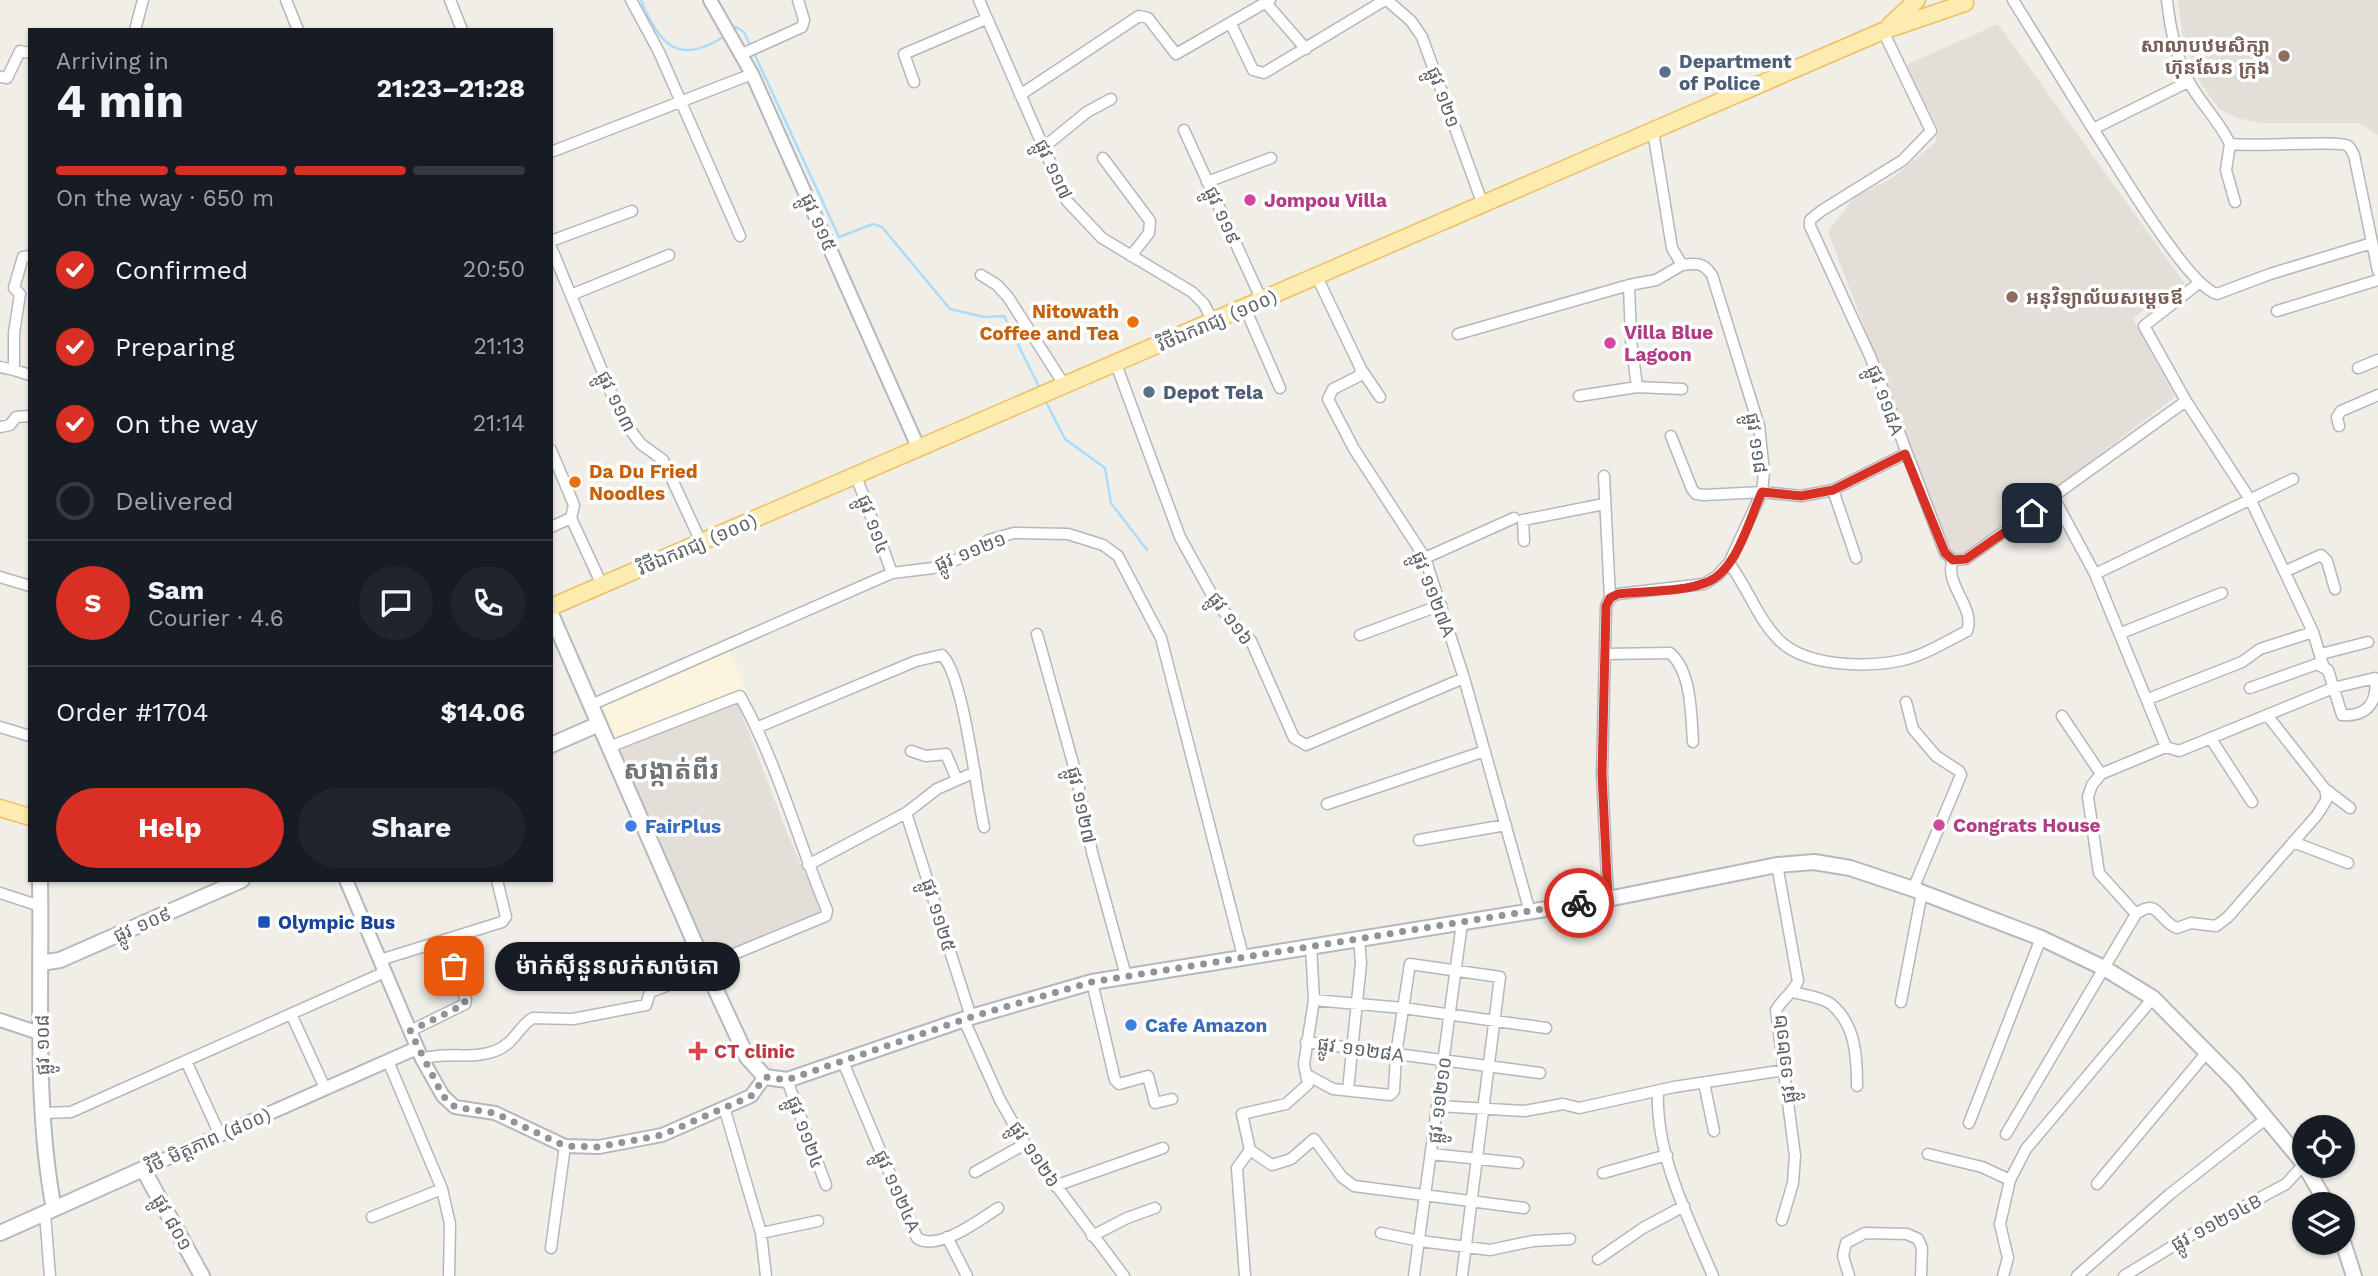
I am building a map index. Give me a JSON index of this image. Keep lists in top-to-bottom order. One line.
{"streets":{"main road":["វិថីឯករាជ្យ (១០០)","ផ្លូវ ១០៩","ផ្លូវ ១០៨","វិថី មិត្តភាព (៨០០)","ផ្លូវ ៨០១"],"street":["ផ្លូវ ១២១","ផ្លូវ ១១៧","ផ្លូវ ១១៩","ផ្លូវ ១១៥","ផ្លូវ ១១៨A","ផ្លូវ ១១៣","ផ្លូវ ១១៨","ផ្លូវ ១១៤","ផ្លូវ ១១២១","ផ្លូវ ១១២៧A","ផ្លូវ ១១៦","ផ្លូវ ១១២៧","ផ្លូវ ១១២៥","ផ្លូវ ១១២៨A","ផ្លូវ ១១២១២","ផ្លូវ ១១២១០","ផ្លូវ ១១២៤","ផ្លូវ ១១២៦","ផ្លូវ ១១២៤A","ផ្លូវ ១១២១៤B"]},"crossings":[["ផ្លូវ ១២១","វិថីឯករាជ្យ (១០០)"],["ផ្លូវ ១១៧","វិថីឯករាជ្យ (១០០)"],["ផ្លូវ ១១៩","វិថីឯករាជ្យ (១០០)"],["ផ្លូវ ១១៥","វិថីឯករាជ្យ (១០០)"],["វិថីឯករាជ្យ (១០០)","ផ្លូវ ១១៨A"],["វិថីឯករាជ្យ (១០០)","ផ្លូវ ១១៣"],["វិថីឯករាជ្យ (១០០)","ផ្លូវ ១១៤"],["វិថីឯករាជ្យ (១០០)","ផ្លូវ ១១៦"],["ផ្លូវ ១១៤","ផ្លូវ ១១២១"],["ផ្លូវ ១១២៧A","ផ្លូវ ១១៦"],["ផ្លូវ ១១២៥","ផ្លូវ ១១២៦"],["ផ្លូវ ១០៩","ផ្លូវ ១០៨"],["ផ្លូវ ១០៨","វិថី មិត្តភាព (៨០០)"],["ផ្លូវ ១១២៨A","ផ្លូវ ១១២១០"],["វិថី មិត្តភាព (៨០០)","ផ្លូវ ៨០១"]],"districts":["សង្កាត់ពីរ"],"places":{"other":["សាលាបឋមសិក្សា ហ៊ុនសែន ក្រុង","Department of Police","Jompou Villa","អនុវិទ្យាល័យសម្តេចឪ","Nitowath Coffee and Tea","Villa Blue Lagoon","Depot Tela","Da Du Fried Noodles","Congrats House","FairPlus","ម៉ាក់សុីនួនលក់សាច់គោ","Cafe Amazon"],"transit":["Olympic Bus"],"health":["CT clinic"]},"page":{"heading":["4 min","Arriving in","21:23–21:28"],"panel":["Sam","Courier · 4.6","Order #1704","$14.06"],"bar":"On the way · 650 m","list":[["Confirmed","20:50"],["Preparing","21:13"],["On the way","21:14"],"Delivered"],"round":"S","buttons":["Help","Share"],"bubble":"ម៉ាក់សុីនួនលក់សាច់គោ"}}
